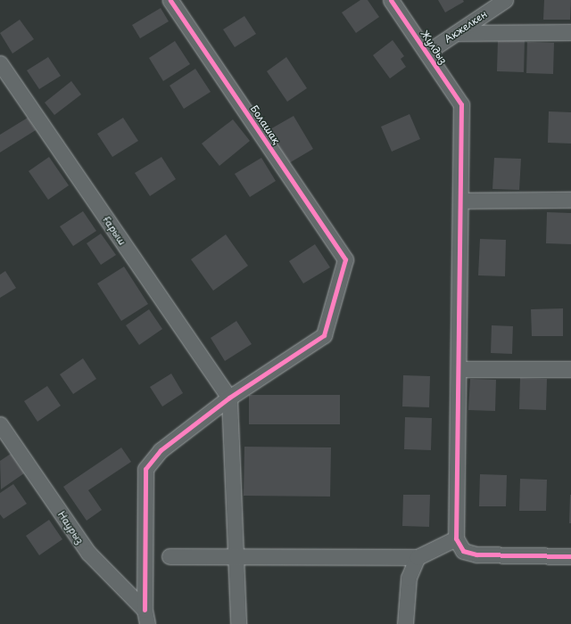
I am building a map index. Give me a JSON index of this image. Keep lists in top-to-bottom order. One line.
{"streets":{"street":["Акжелкен","Жулдыз","Болашақ","Ғарыш","Наурыз"]},"crossings":[["Акжелкен","Жулдыз"],["Болашақ","Ғарыш"]]}
